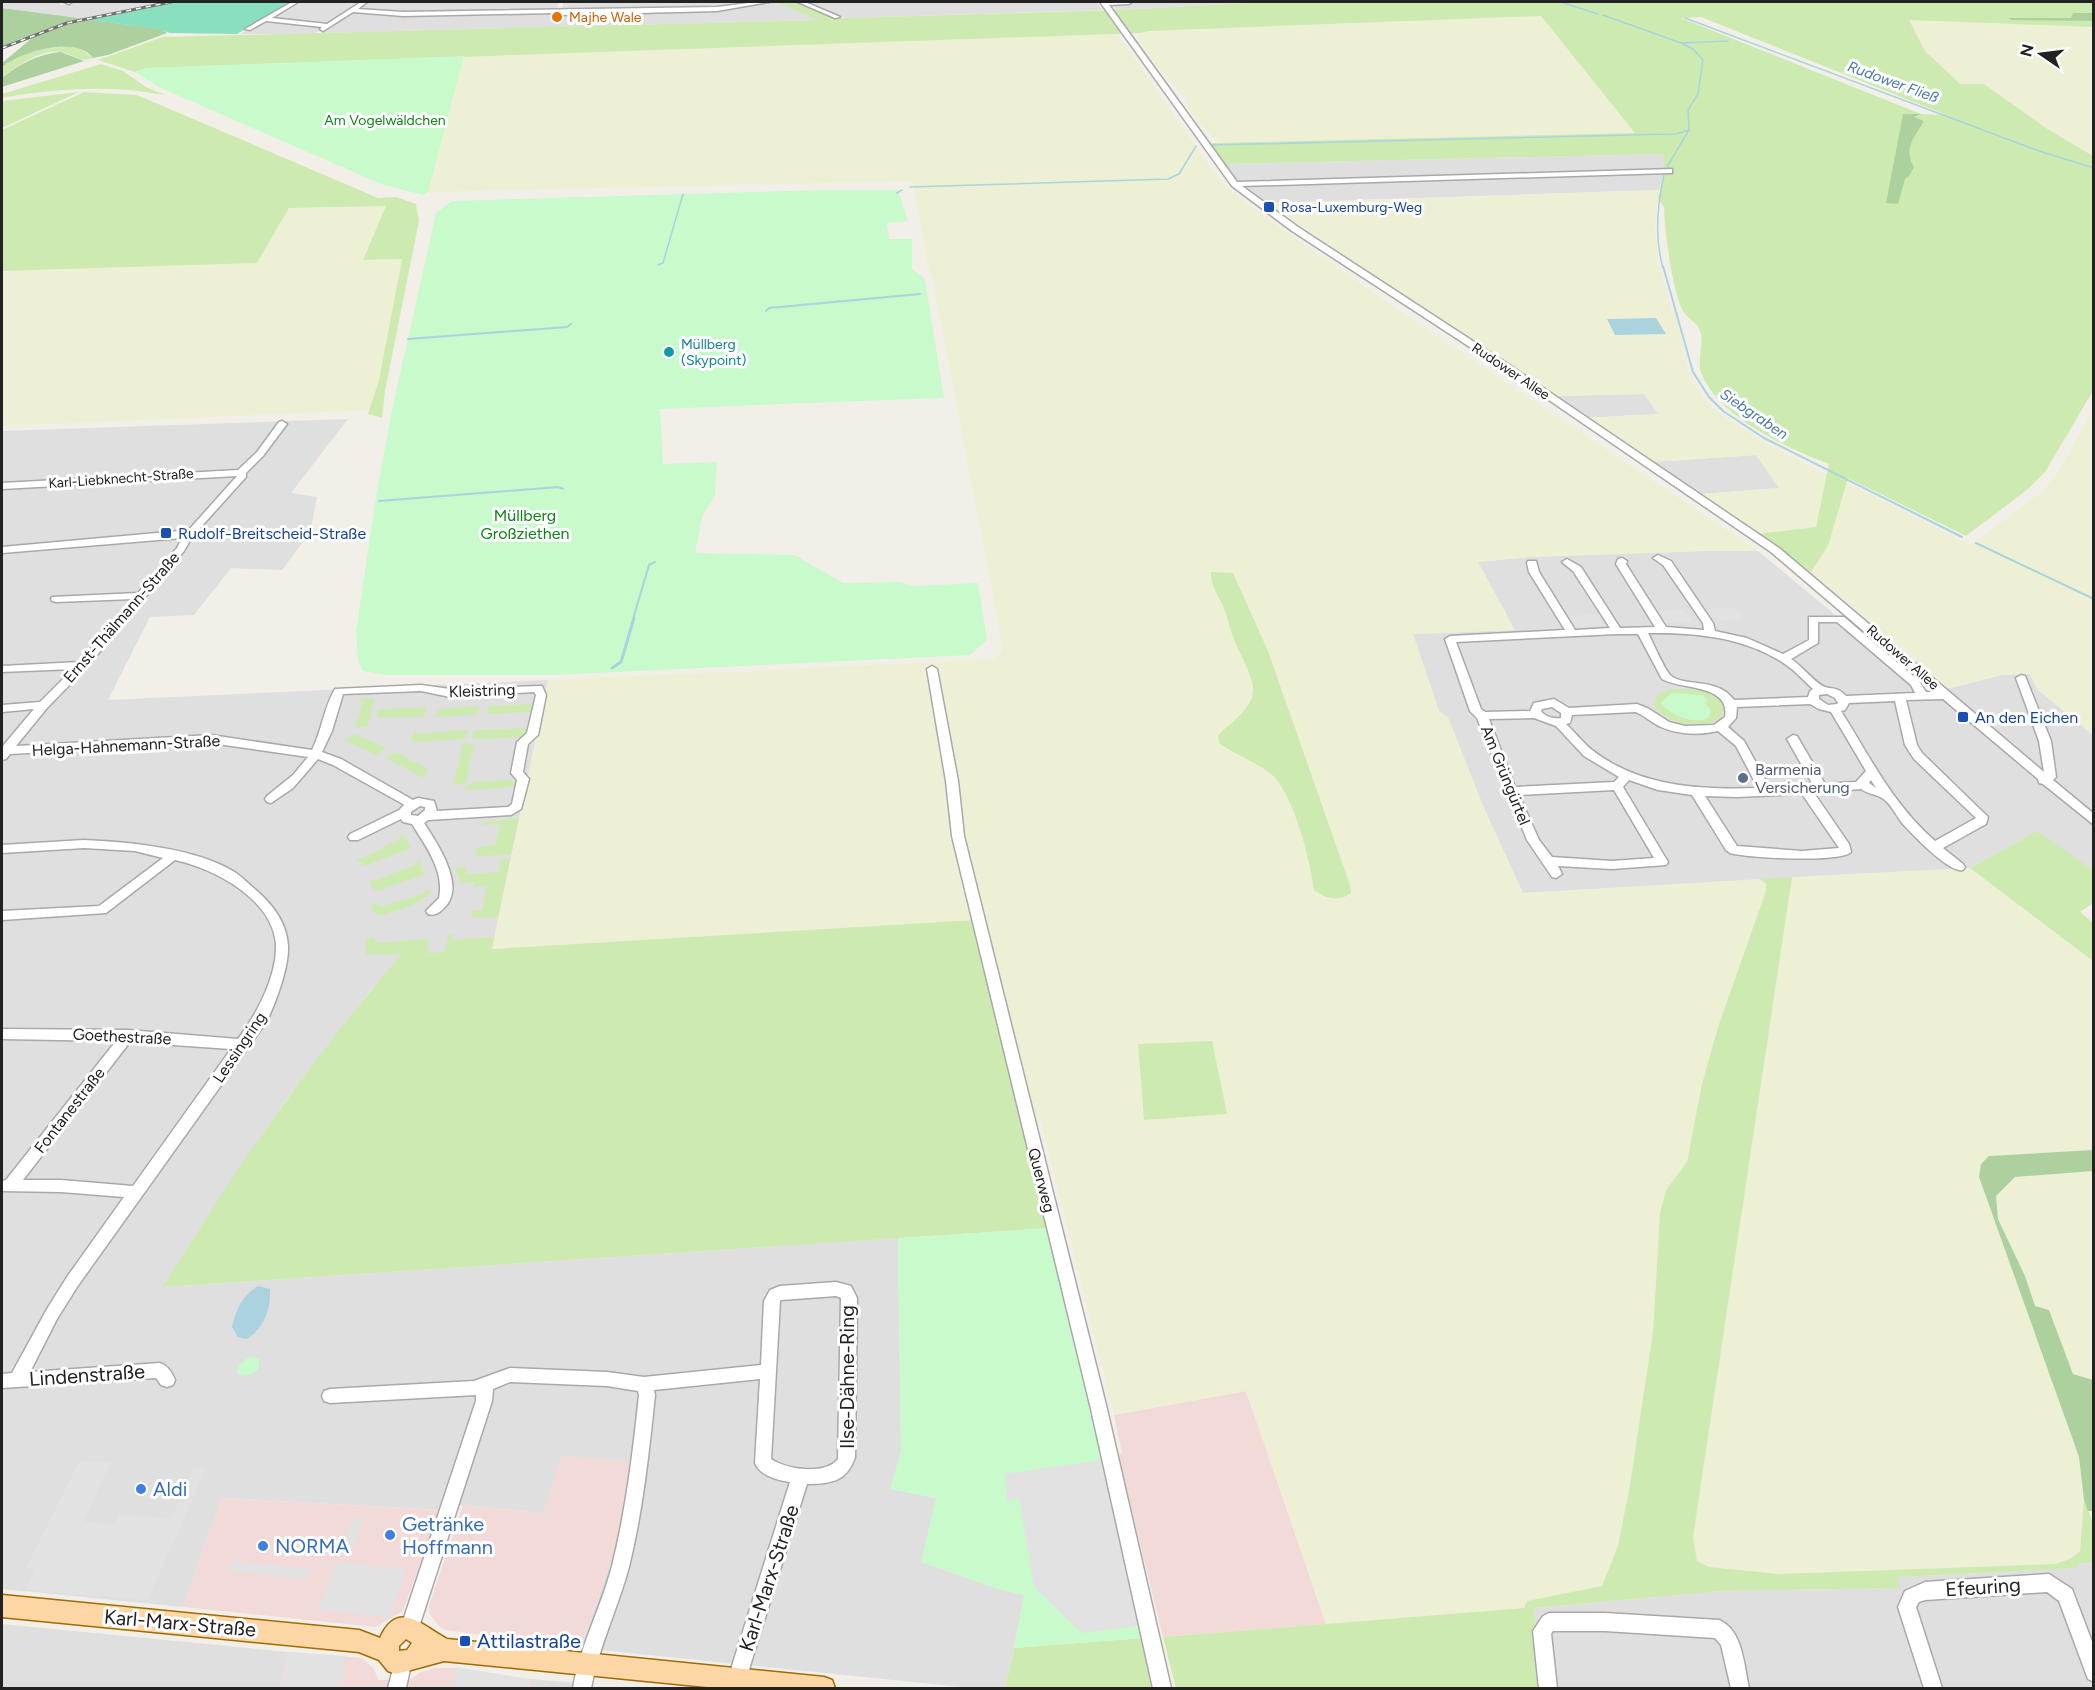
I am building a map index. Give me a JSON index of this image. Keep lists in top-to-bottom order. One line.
{"streets":{"main road":["Karl-Marx-Straße"],"street":["Rudower Allee","Karl-Liebknecht-Straße","Ernst-Thälmann-Straße","Kleistring","Helga-Hahnemann-Straße","Am Grüngürtel","Goethestraße","Lessingring","Fontanestraße","Querweg","Lindenstraße","Ilse-Dähne-Ring","Efeuring"]},"crossings":[["Karl-Liebknecht-Straße","Ernst-Thälmann-Straße"],["Ernst-Thälmann-Straße","Helga-Hahnemann-Straße"],["Kleistring","Helga-Hahnemann-Straße"],["Goethestraße","Lessingring"],["Goethestraße","Fontanestraße"],["Lessingring","Lindenstraße"],["Ilse-Dähne-Ring","Karl-Marx-Straße"]],"water":["Rudower Fließ","Siebgraben"],"parks":["Am Vogelwäldchen","Müllberg Großziethen"],"places":{"other":["Majhe Wale","Müllberg (Skypoint)","Barmenia Versicherung","Aldi","Getränke Hoffmann","NORMA"],"transit":["Rosa-Luxemburg-Weg","Rudolf-Breitscheid-Straße","An den Eichen","Attilastraße"]},"north":"left"}
